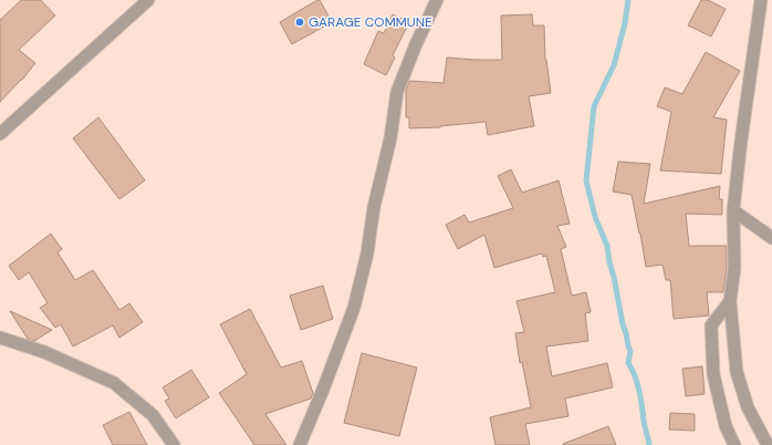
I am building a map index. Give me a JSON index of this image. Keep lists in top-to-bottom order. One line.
{"places":["GARAGE COMMUNE"]}
